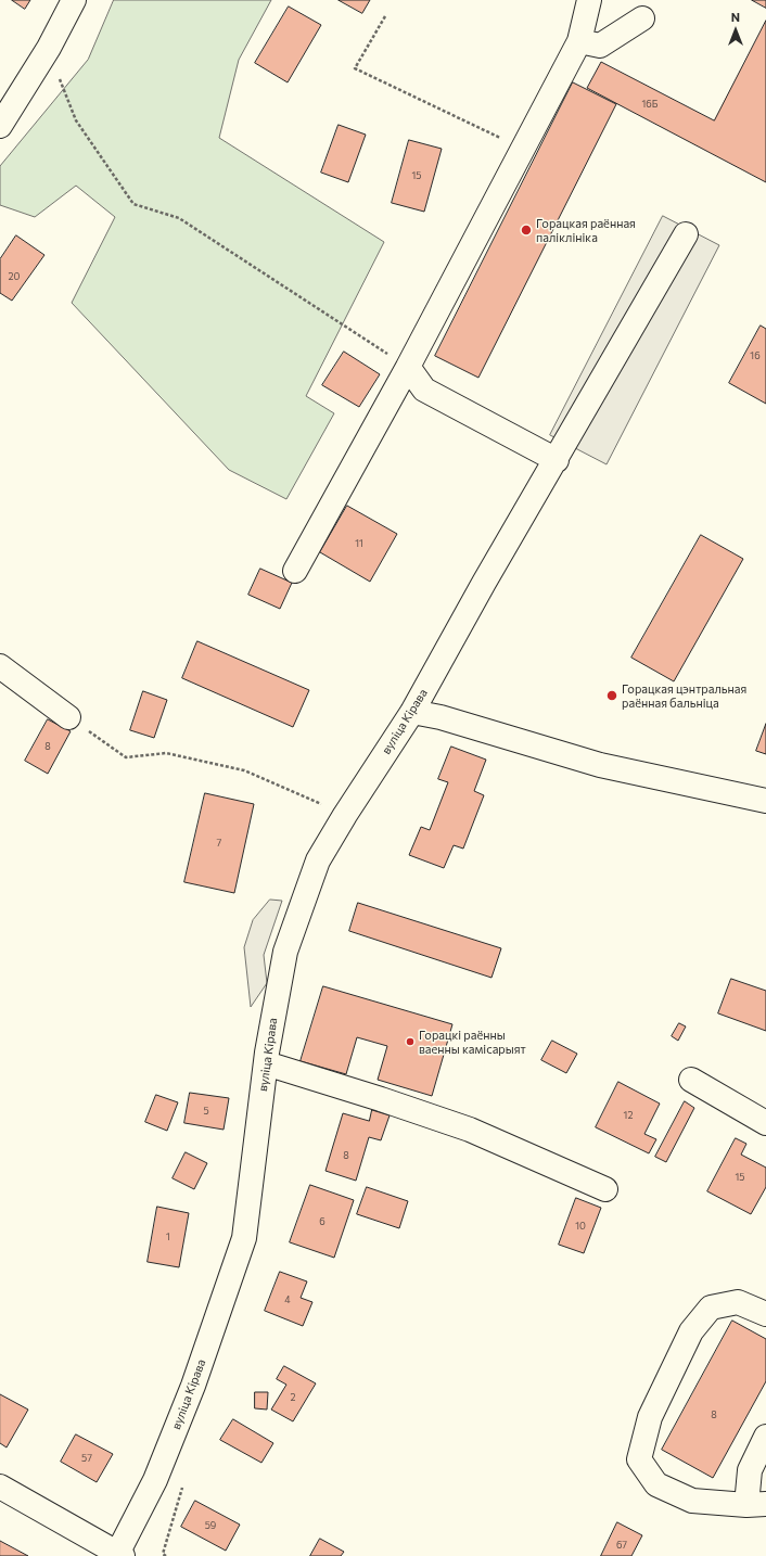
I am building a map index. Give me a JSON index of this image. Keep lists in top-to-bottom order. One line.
{"streets":{"street":["вуліца Кірава"]},"places":["Горацкая раённая паліклініка","Горацкая цэнтральная раённая бальніца","Горацкі раённы ваенны камісарыят"],"house_numbers":["16Б","15","20","16","11","8","7","5","12","8","15","6","10","1","4","2","8","57","59","67"],"north":"top"}
